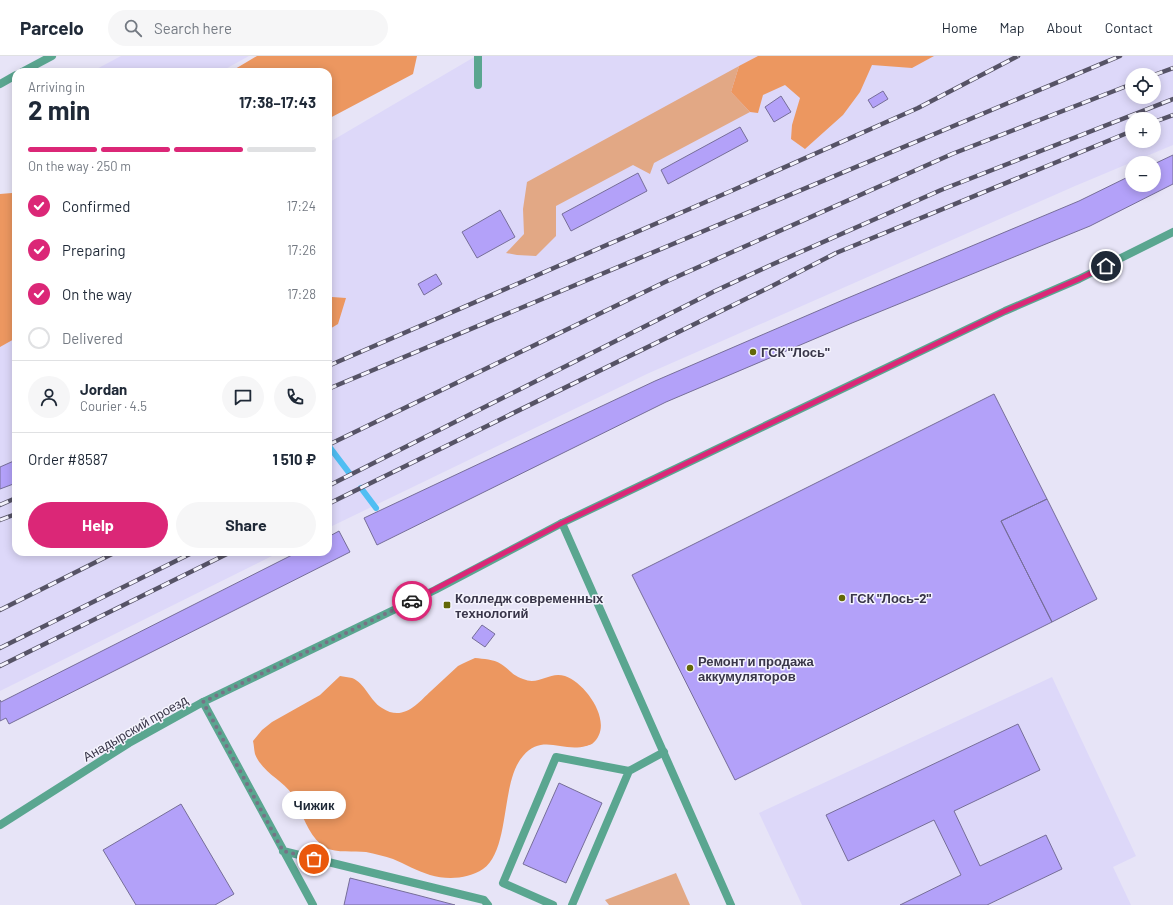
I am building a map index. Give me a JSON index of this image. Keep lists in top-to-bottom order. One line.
{"streets":{"street":["Анадырский проезд"]},"places":{"other":["ГСК \"Лось\"","ГСК \"Лось-2\"","Ремонт и продажа аккумуляторов","Чижик"],"transit":["Колледж современных технологий"]},"page":{"header":"Parcelo","search":"Search here","nav":["Home","Map","About","Contact"],"map_buttons":["+","−"],"heading":["2 min","Arriving in","17:38–17:43"],"panel":["Jordan","Courier · 4.5","Order #8587","1 510 ₽"],"bar":"On the way · 250 m","list":[["Confirmed","17:24"],["Preparing","17:26"],["On the way","17:28"],"Delivered"],"buttons":["Help","Share"],"bubble":"Чижик"}}
